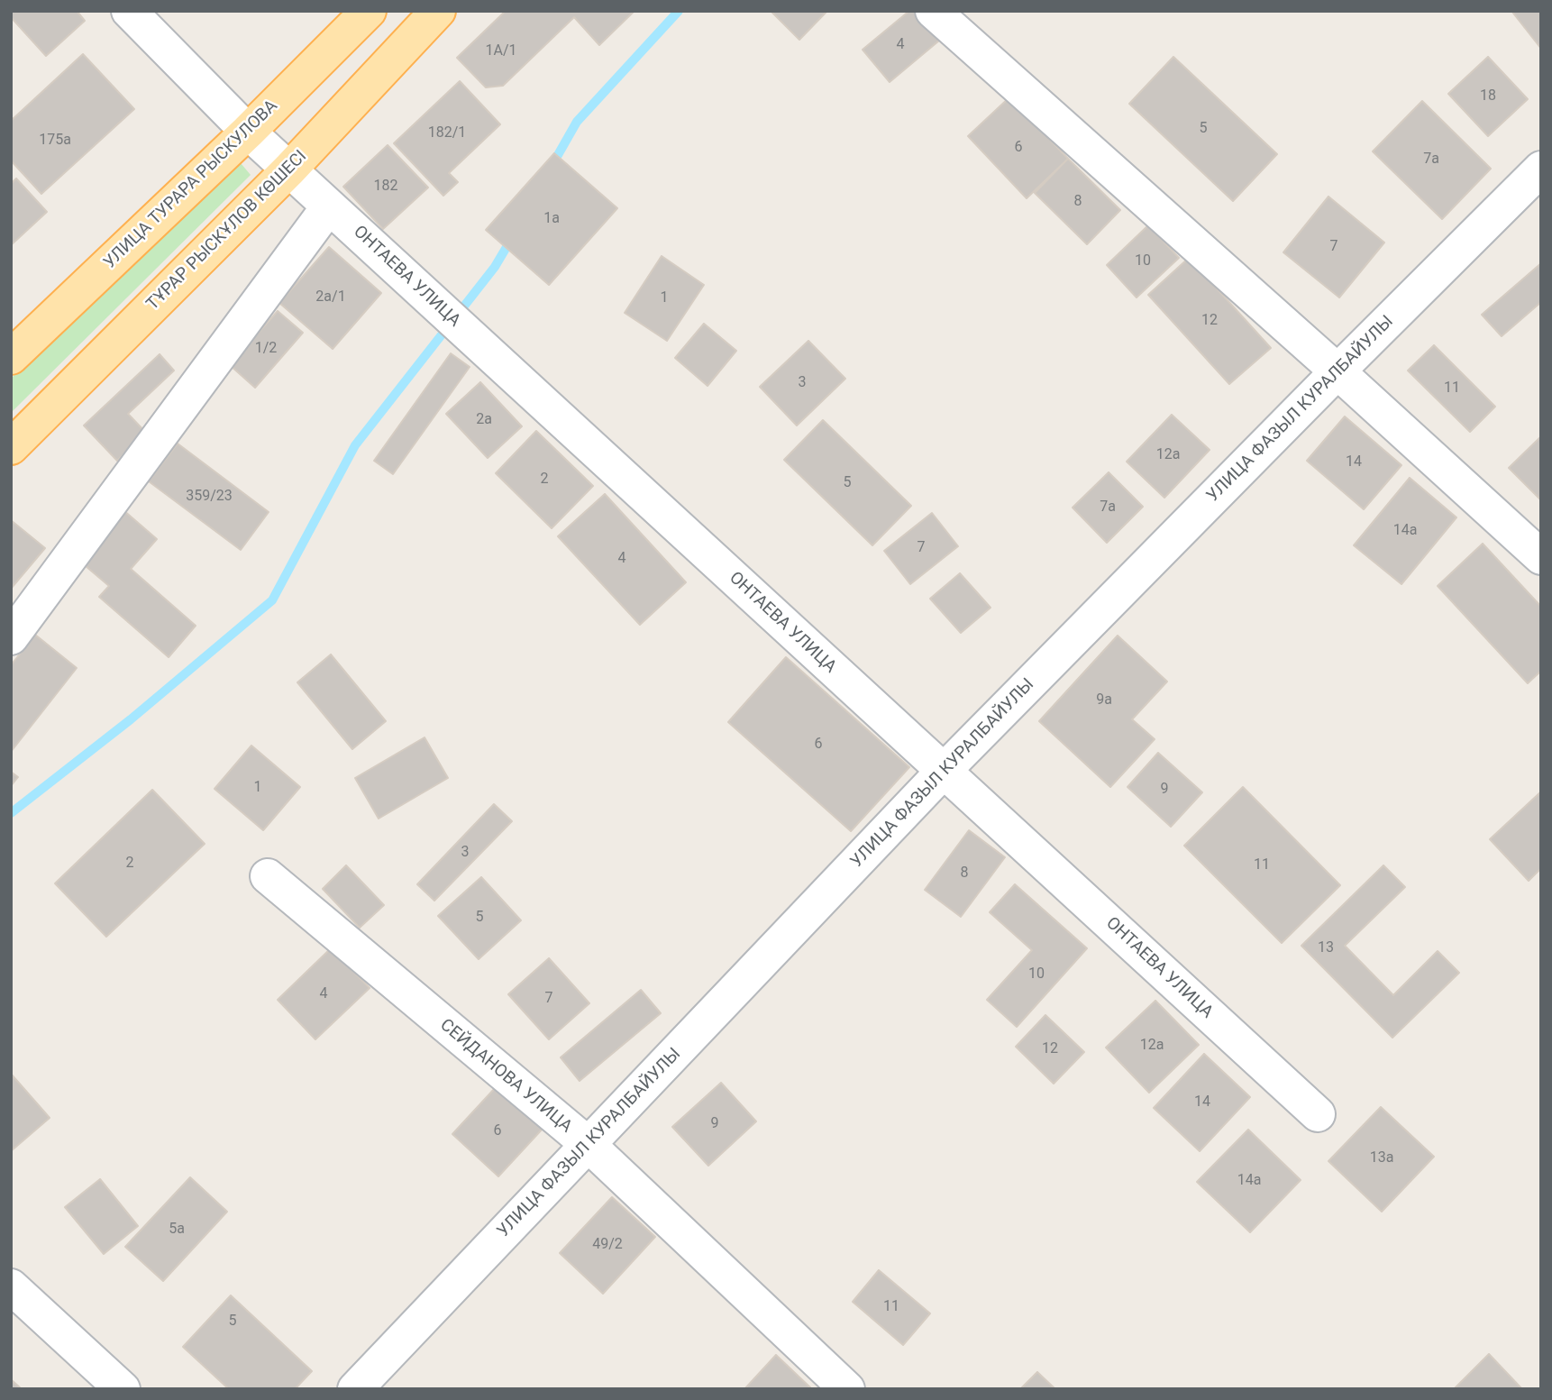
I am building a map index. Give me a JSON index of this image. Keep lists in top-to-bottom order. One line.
{"streets":{"main road":["УЛИЦА ТУРАРА РЫСКУЛОВА","ТҰРАР РЫСКҰЛОВ КӨШЕСІ"],"street":["ОНТАЕВА УЛИЦА","УЛИЦА ФАЗЫЛ КУРАЛБАЙУЛЫ","СЕЙДАНОВА УЛИЦА"]},"crossings":[["УЛИЦА ТУРАРА РЫСКУЛОВА","ОНТАЕВА УЛИЦА"],["ТҰРАР РЫСКҰЛОВ КӨШЕСІ","ОНТАЕВА УЛИЦА"],["ОНТАЕВА УЛИЦА","УЛИЦА ФАЗЫЛ КУРАЛБАЙУЛЫ"],["УЛИЦА ФАЗЫЛ КУРАЛБАЙУЛЫ","СЕЙДАНОВА УЛИЦА"]],"house_numbers":["4","1А/1","18","5","182/1","175а","6","7а","182","8","1а","7","10","2a/1","1","12","1/2","3","11","2а","12а","14","2","5","359/23","7а","14а","7","4","9а","6","1","9","3","2","11","8","5","13","10","4","7","12а","12","14","9","6","13а","14а","5а","49/2","11","5"]}
